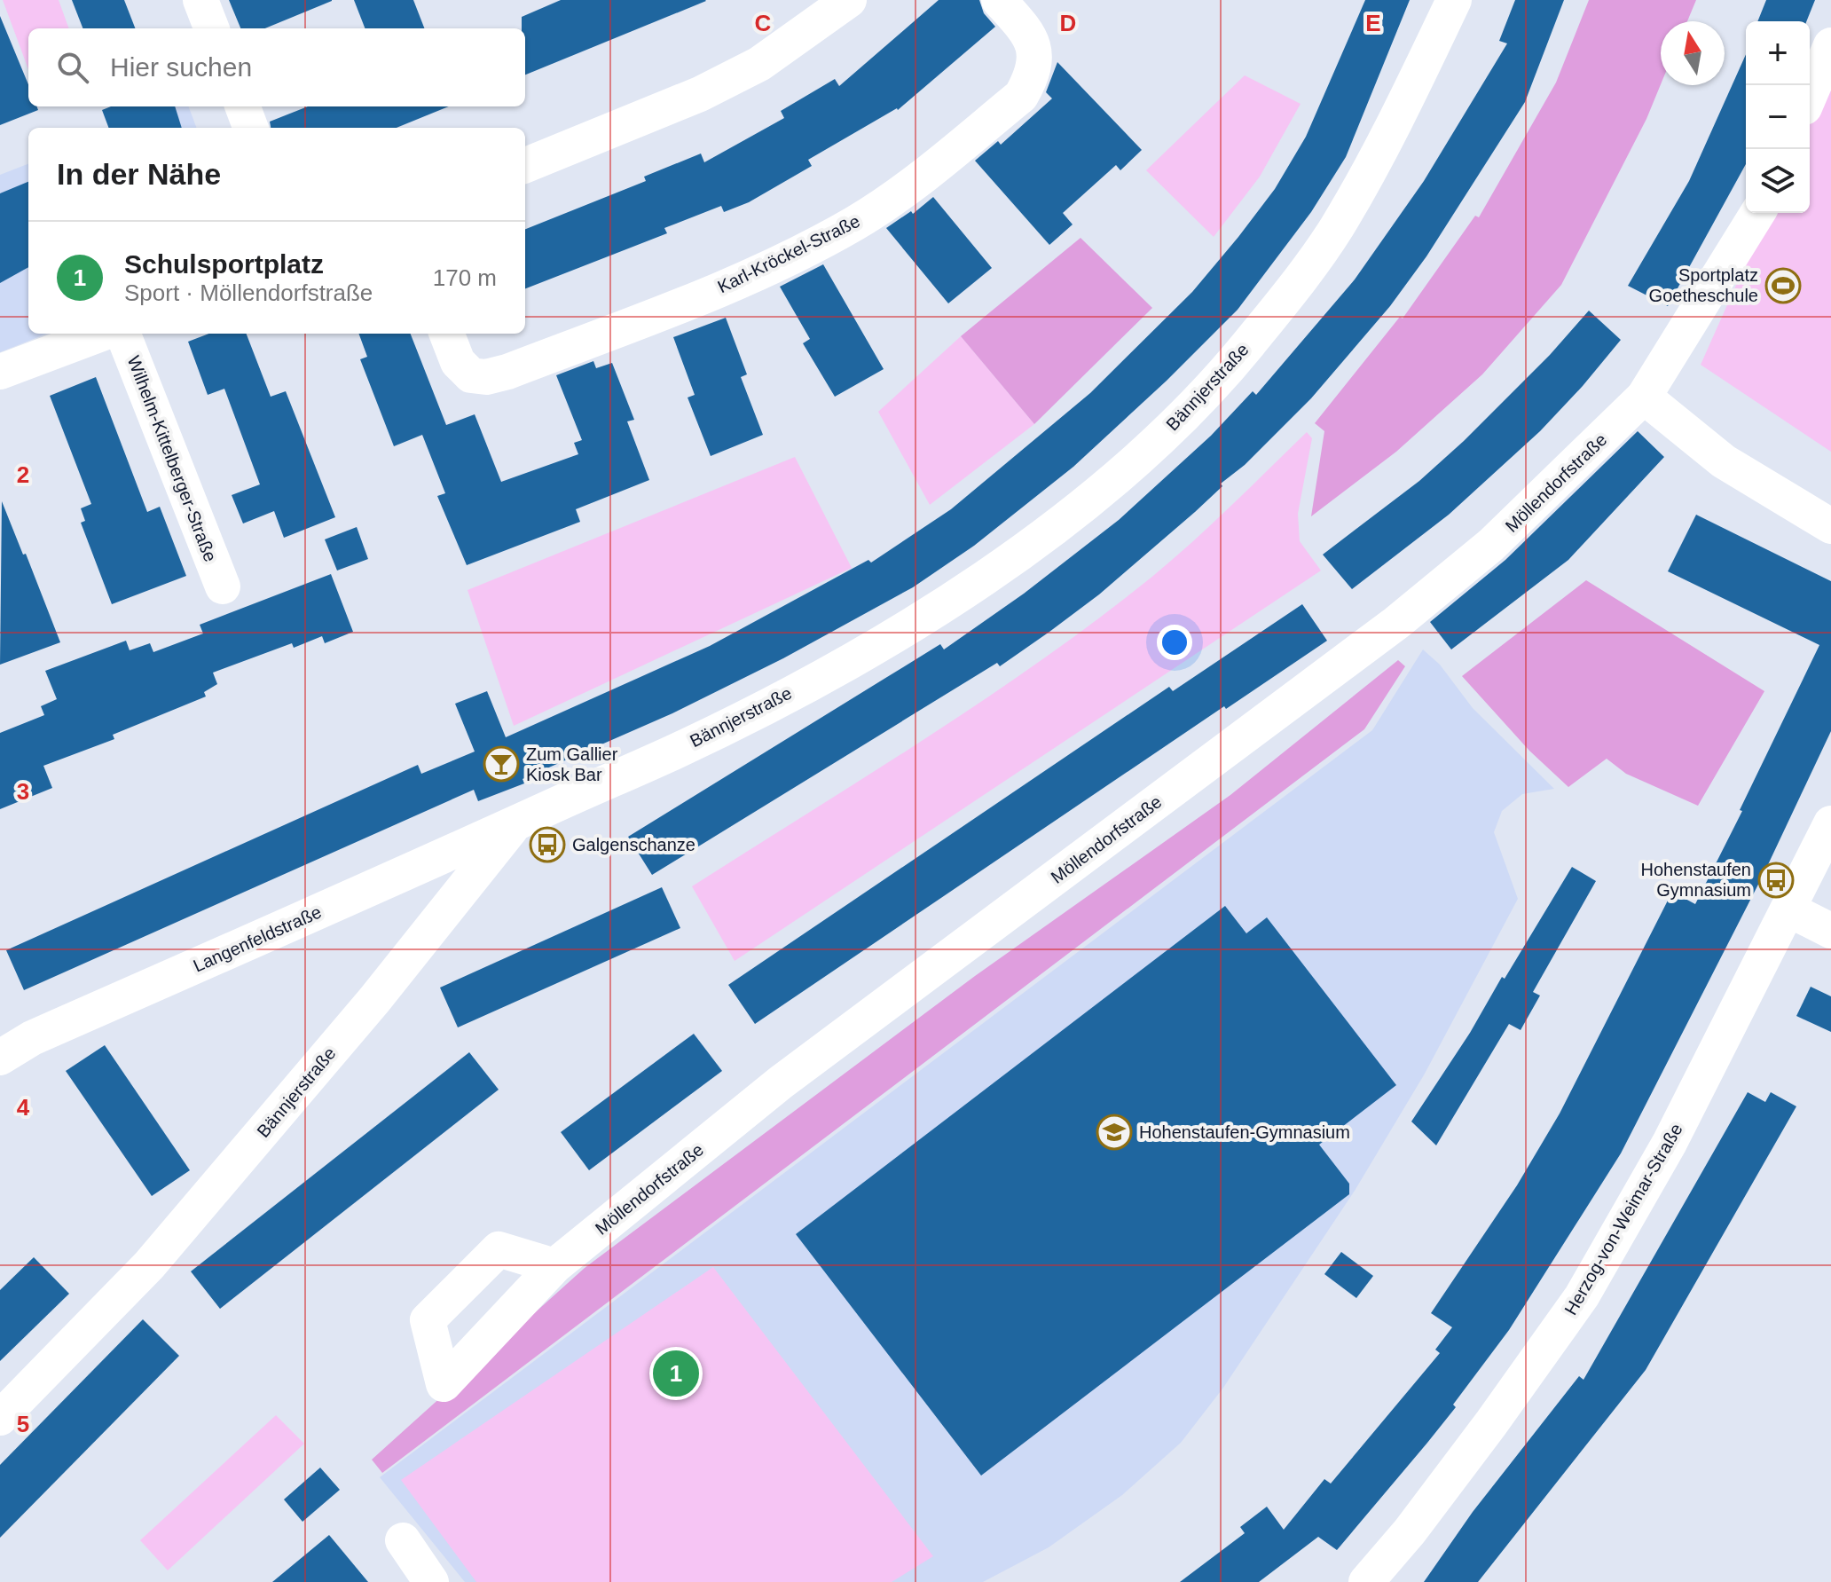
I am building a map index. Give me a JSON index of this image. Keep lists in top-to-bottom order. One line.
{"streets":{"street":["Karl-Kröckel-Straße","Bännjerstraße","Wilhelm-Kittelberger-Straße","Möllendorfstraße","Langenfeldstraße","Herzog-von-Weimar-Straße"]},"crossings":[["Bännjerstraße","Langenfeldstraße"]],"places":{"sports":["Sportplatz Goetheschule"],"bar":["Zum Gallier Kiosk Bar"],"bus stop":["Galgenschanze","Hohenstaufen Gymnasium"],"school or university":["Hohenstaufen-Gymnasium"]},"north":"top","page":{"map_buttons":["+","−"],"search":"Hier suchen","heading":"In der Nähe","list":[{"mark":"1","name":"Schulsportplatz","note":"Sport · Möllendorfstraße","value":"170 m"}],"pins":"1"},"grid":{"columns":["C","D","E"],"rows":["2","3","4","5"]}}
